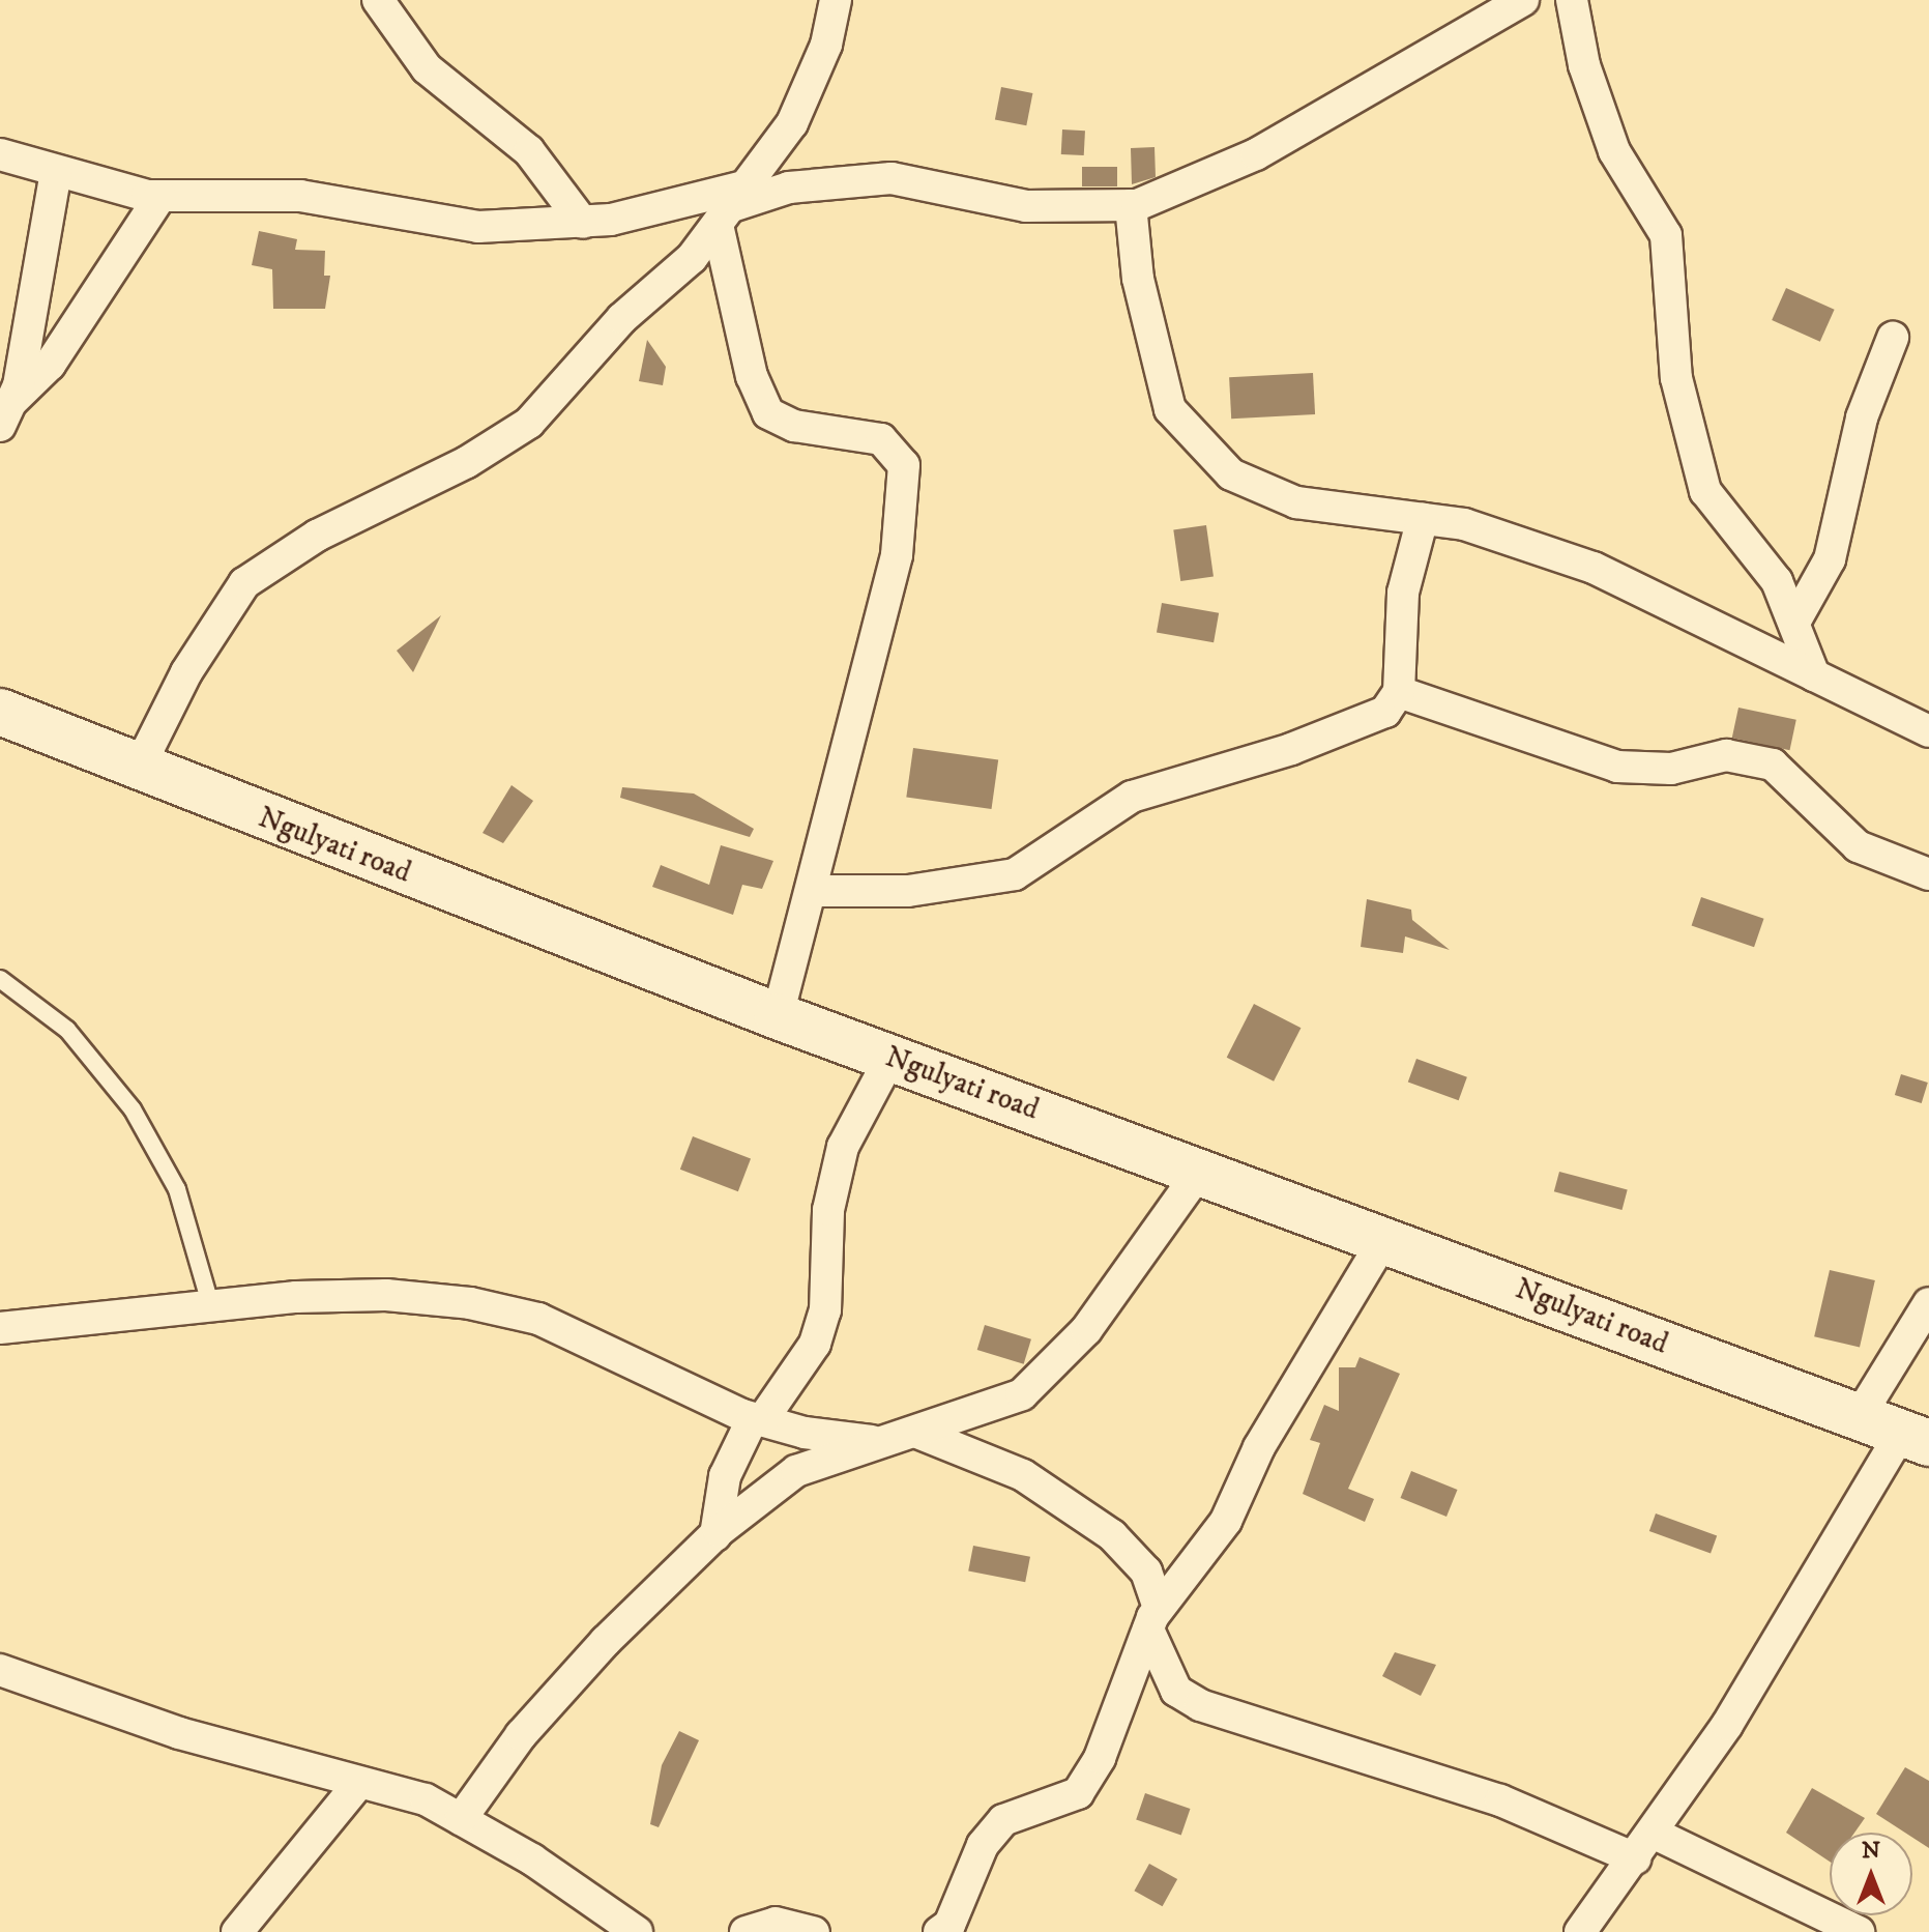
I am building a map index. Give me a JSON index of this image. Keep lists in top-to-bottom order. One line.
{"streets":{"main road":["Ngulyati road"]},"north":"top"}
